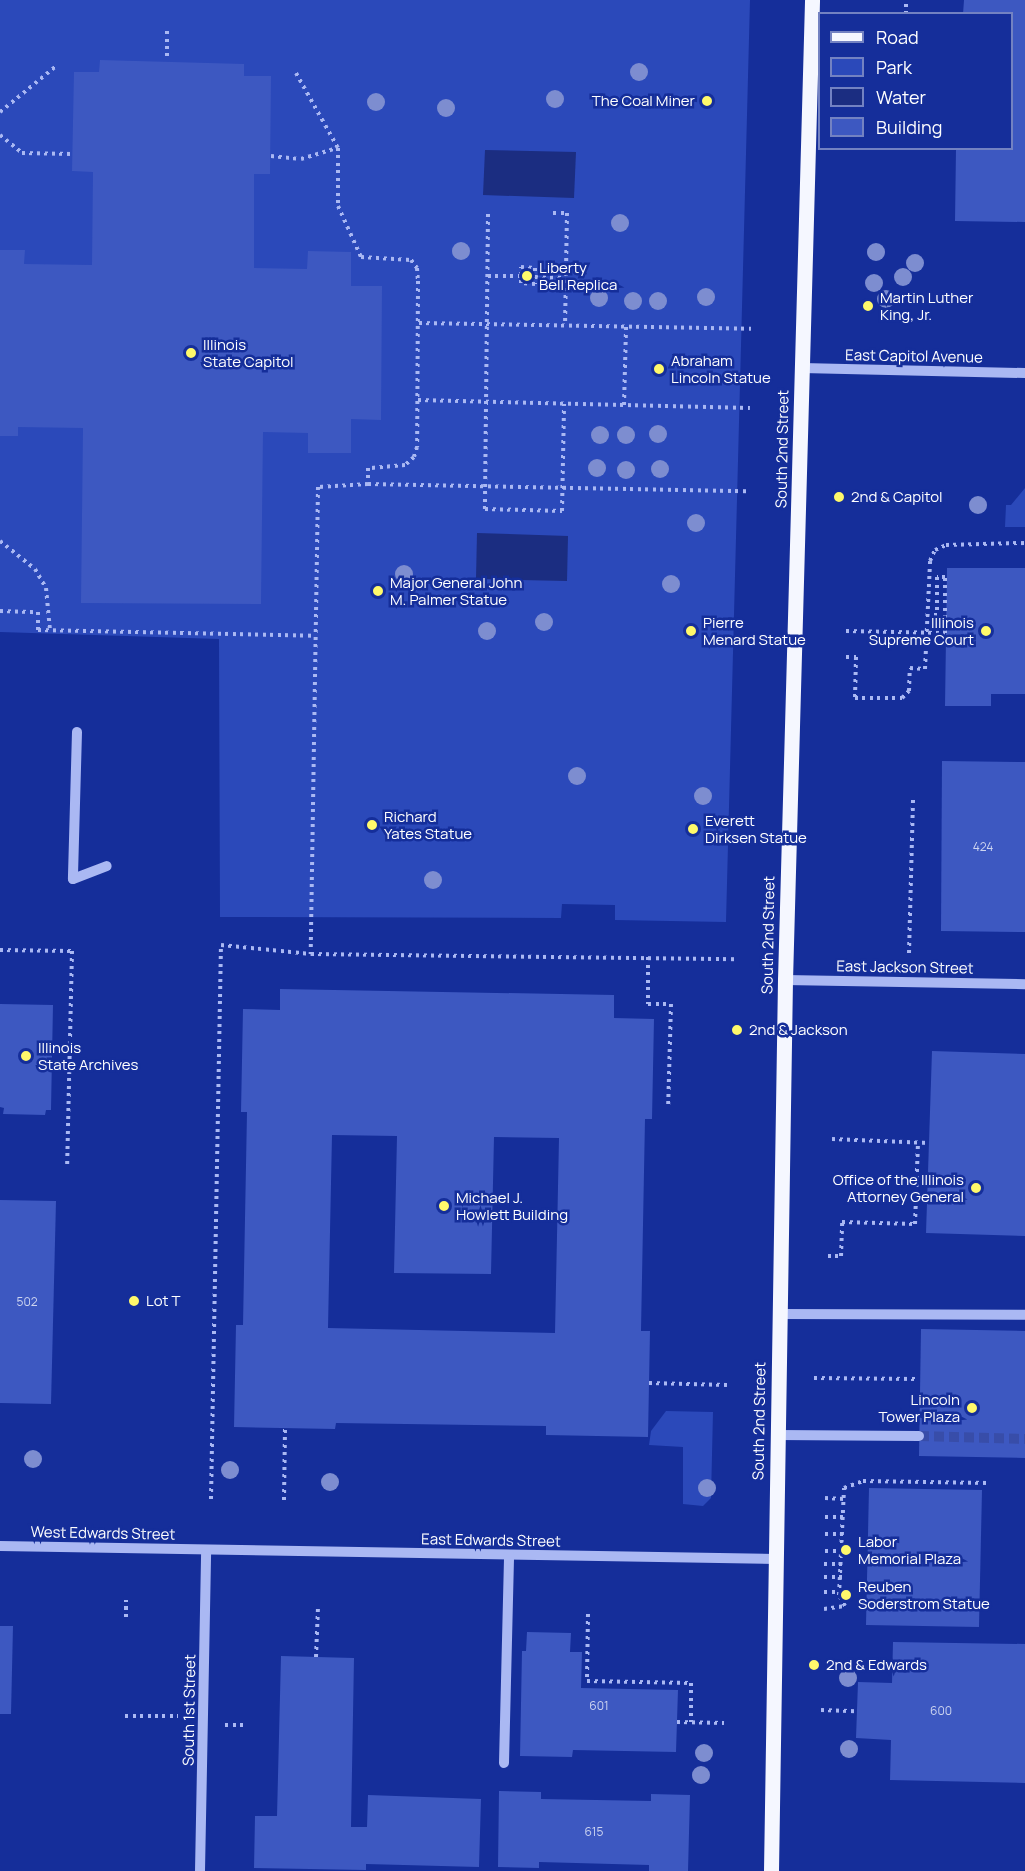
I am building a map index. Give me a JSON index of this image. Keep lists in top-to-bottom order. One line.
{"streets":{"main road":["South 2nd Street"],"street":["East Capitol Avenue","East Jackson Street","West Edwards Street","East Edwards Street","South 1st Street"]},"crossings":[["East Capitol Avenue","South 2nd Street"],["South 2nd Street","East Jackson Street"],["South 2nd Street","East Edwards Street"],["West Edwards Street","East Edwards Street"],["West Edwards Street","South 1st Street"],["East Edwards Street","South 1st Street"]],"places":["The Coal Miner","Liberty Bell Replica","Martin Luther King, Jr.","Illinois State Capitol","Abraham Lincoln Statue","2nd & Capitol","Major General John M. Palmer Statue","Pierre Menard Statue","Illinois Supreme Court","Richard Yates Statue","Everett Dirksen Statue","2nd & Jackson","Illinois State Archives","Office of the Illinois Attorney General","Michael J. Howlett Building","Lot T","Lincoln Tower Plaza","Labor Memorial Plaza","Reuben Soderstrom Statue","2nd & Edwards"],"house_numbers":["424","502","601","600","615"],"legend":["Road","Park","Water","Building"]}
